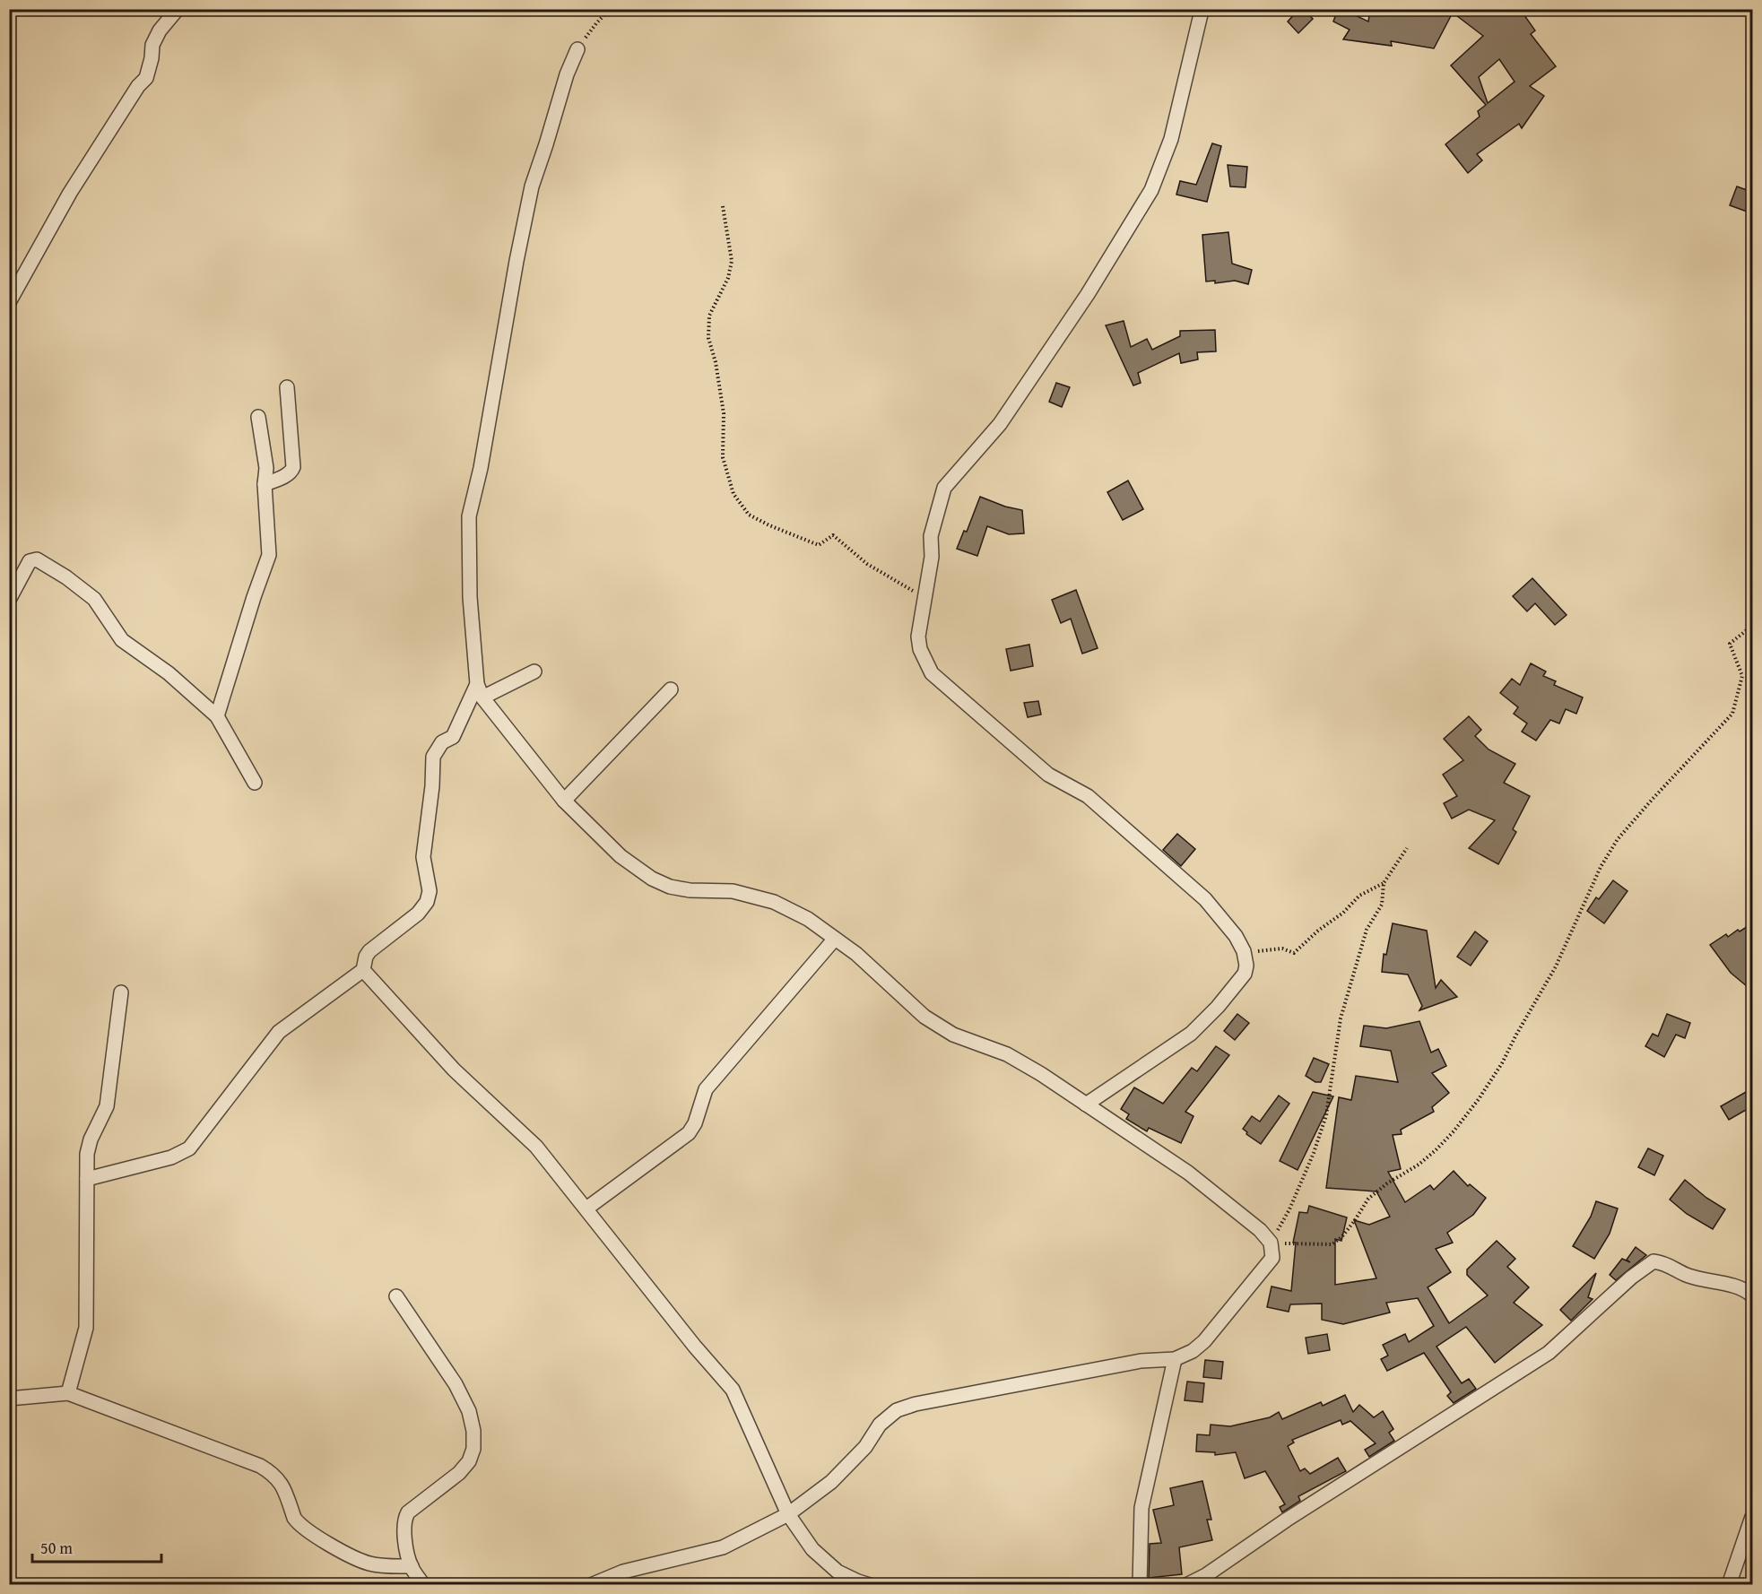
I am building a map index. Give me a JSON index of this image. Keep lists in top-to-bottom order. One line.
{"scale_bar":"50 m"}
